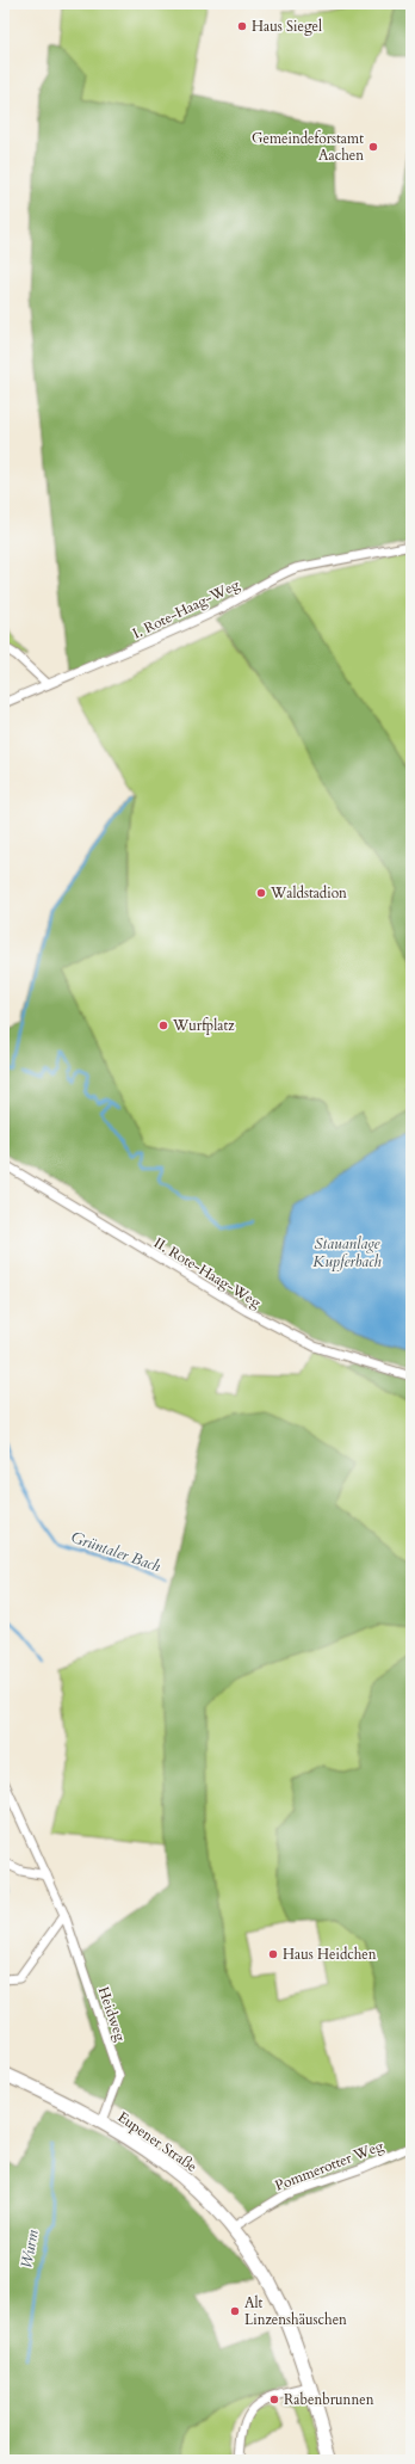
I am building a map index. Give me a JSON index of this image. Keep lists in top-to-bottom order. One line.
{"streets":{"main road":["Eupener Straße"],"street":["I. Rote-Haag-Weg","II. Rote-Haag-Weg","Heidweg","Pommerotter Weg"]},"crossings":[["Heidweg","Eupener Straße"],["Eupener Straße","Pommerotter Weg"]],"water":["Stauanlage Kupferbach","Grüntaler Bach","Wurm"],"places":["Haus Siegel","Gemeindeforstamt Aachen","Waldstadion","Wurfplatz","Haus Heidchen","Alt Linzenshäuschen","Rabenbrunnen"]}
